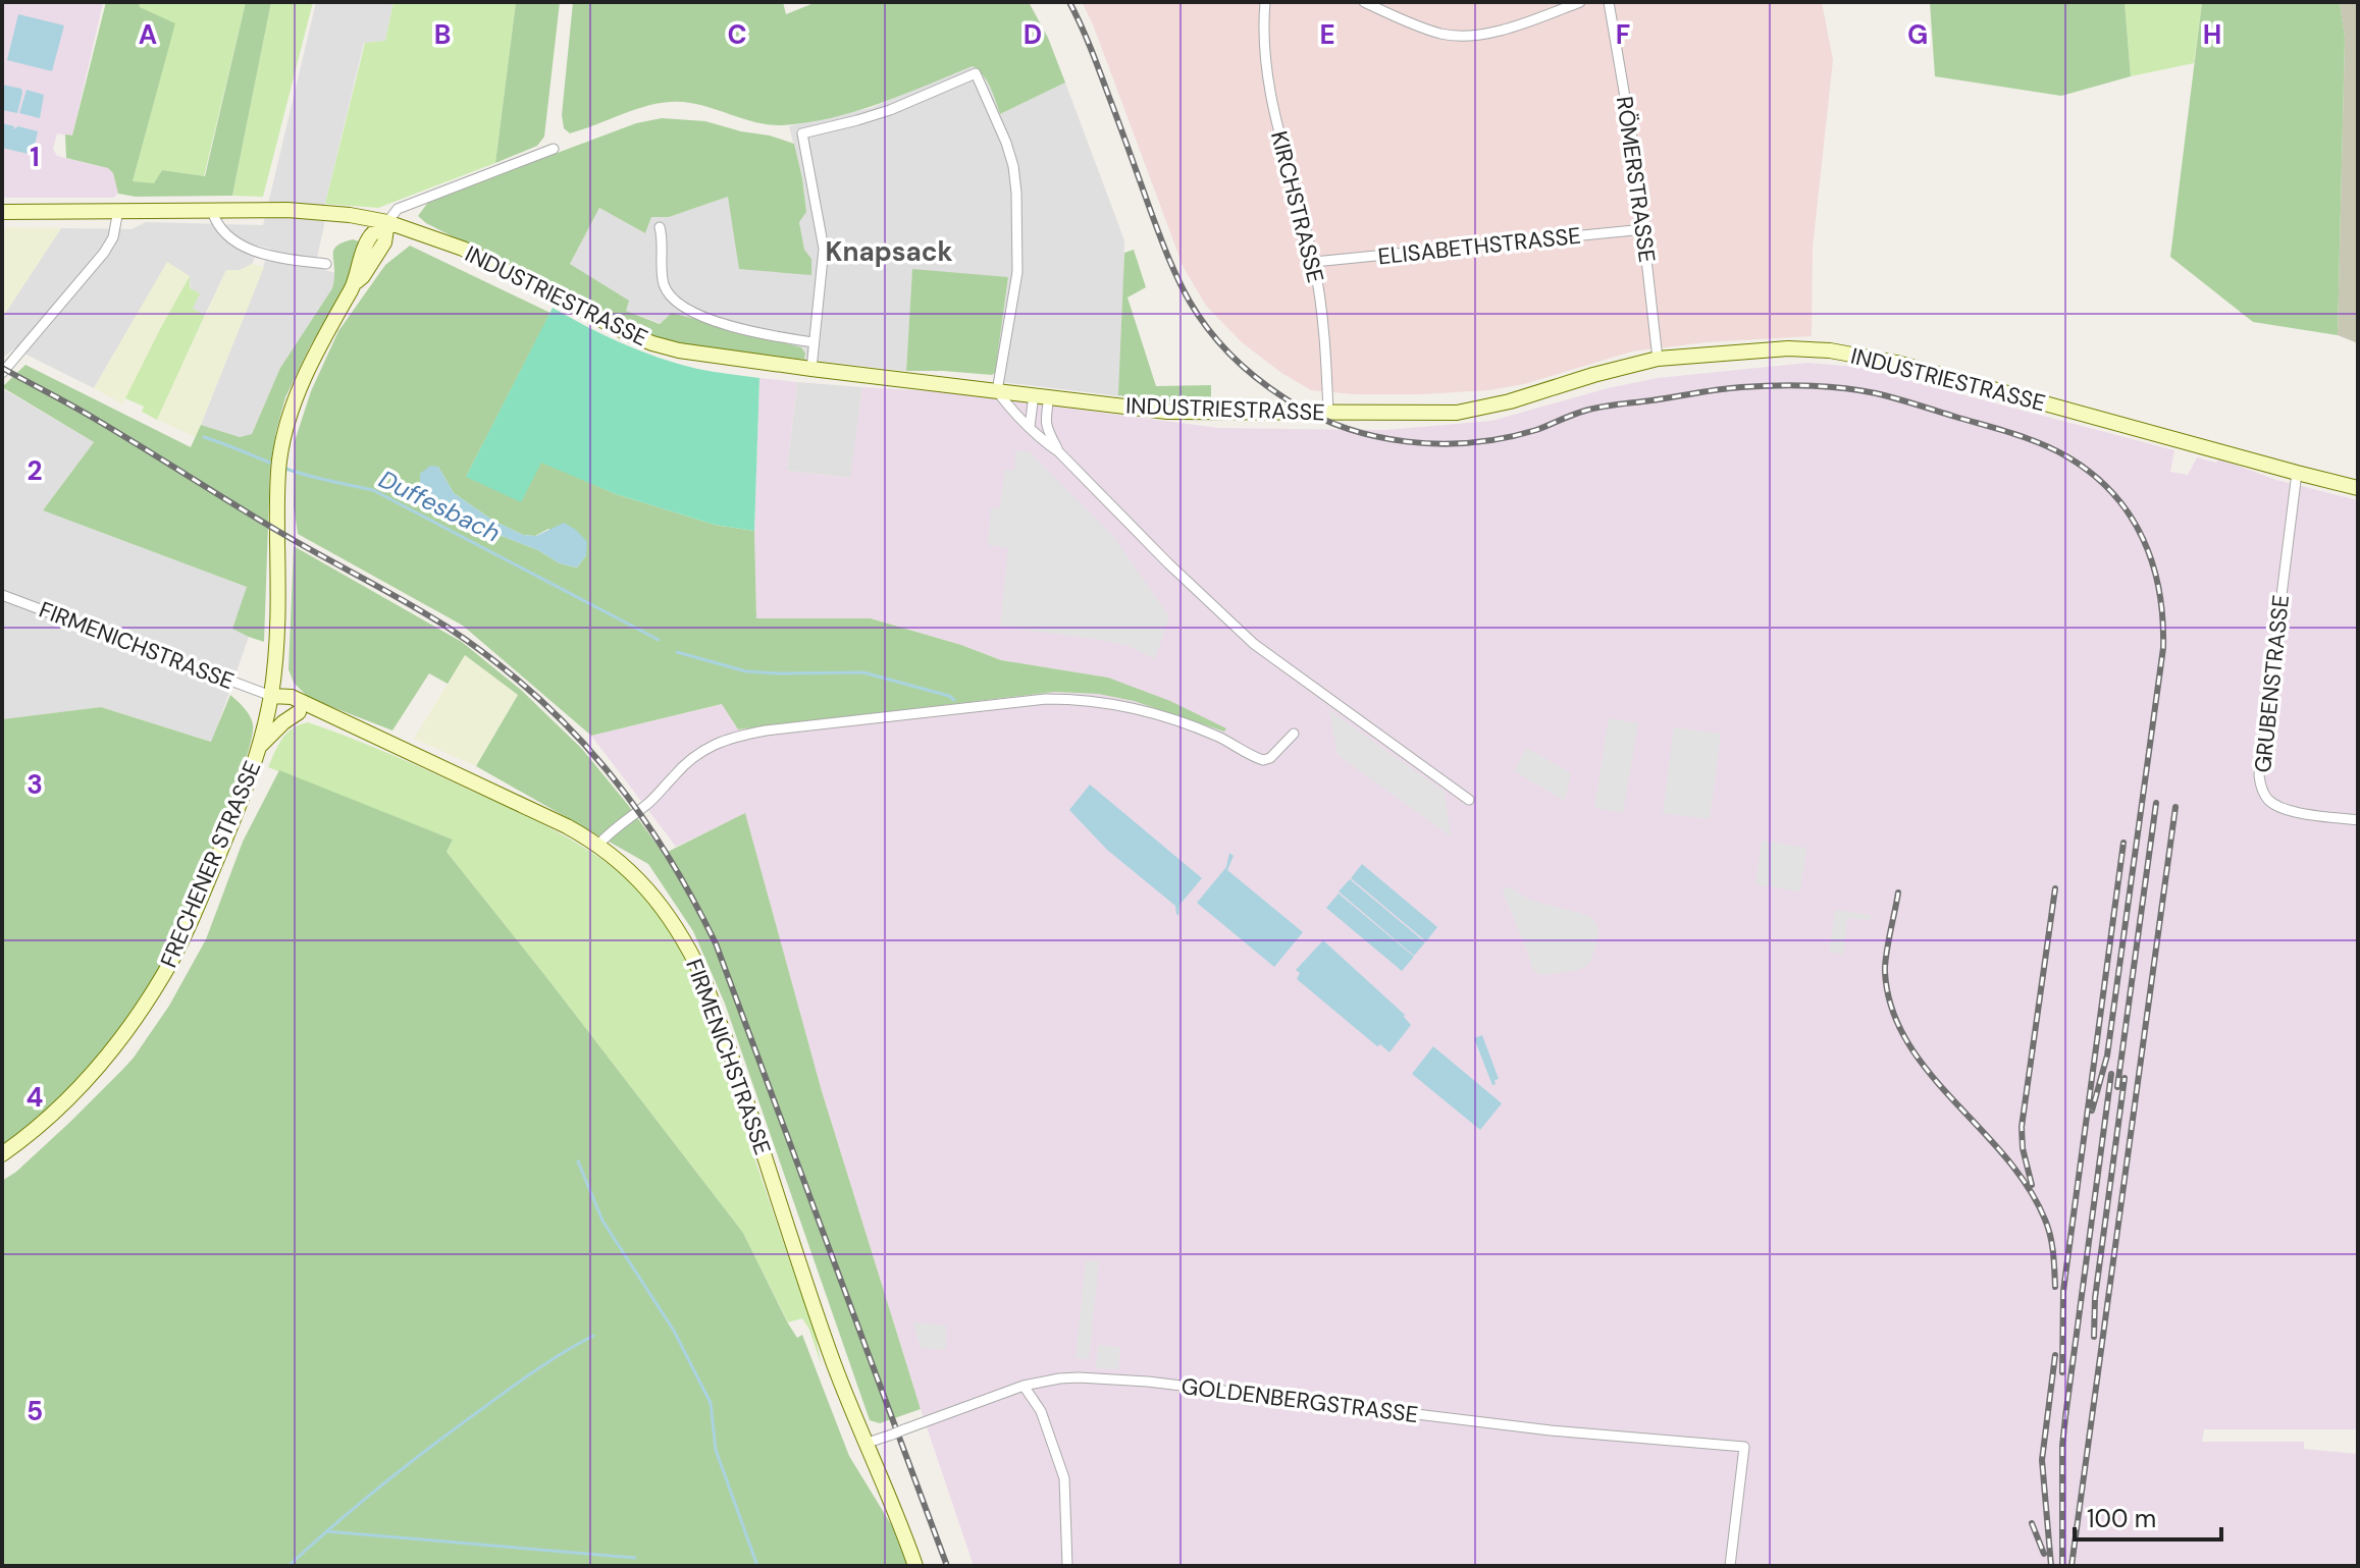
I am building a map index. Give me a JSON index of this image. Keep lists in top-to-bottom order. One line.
{"streets":{"main road":["INDUSTRIESTRASSE","FIRMENICHSTRASSE","FRECHENER STRASSE"],"street":["RÖMERSTRASSE","KIRCHSTRASSE","ELISABETHSTRASSE","GRUBENSTRASSE","GOLDENBERGSTRASSE"]},"crossings":[["RÖMERSTRASSE","ELISABETHSTRASSE"],["RÖMERSTRASSE","INDUSTRIESTRASSE"],["KIRCHSTRASSE","ELISABETHSTRASSE"],["KIRCHSTRASSE","INDUSTRIESTRASSE"],["INDUSTRIESTRASSE","GRUBENSTRASSE"],["INDUSTRIESTRASSE","FRECHENER STRASSE"],["FIRMENICHSTRASSE","FRECHENER STRASSE"],["FIRMENICHSTRASSE","GOLDENBERGSTRASSE"]],"districts":["Knapsack"],"water":["Duffesbach"],"scale_bar":"100 m","grid":{"columns":["A","B","C","D","E","F","G","H"],"rows":["1","2","3","4","5"]}}
